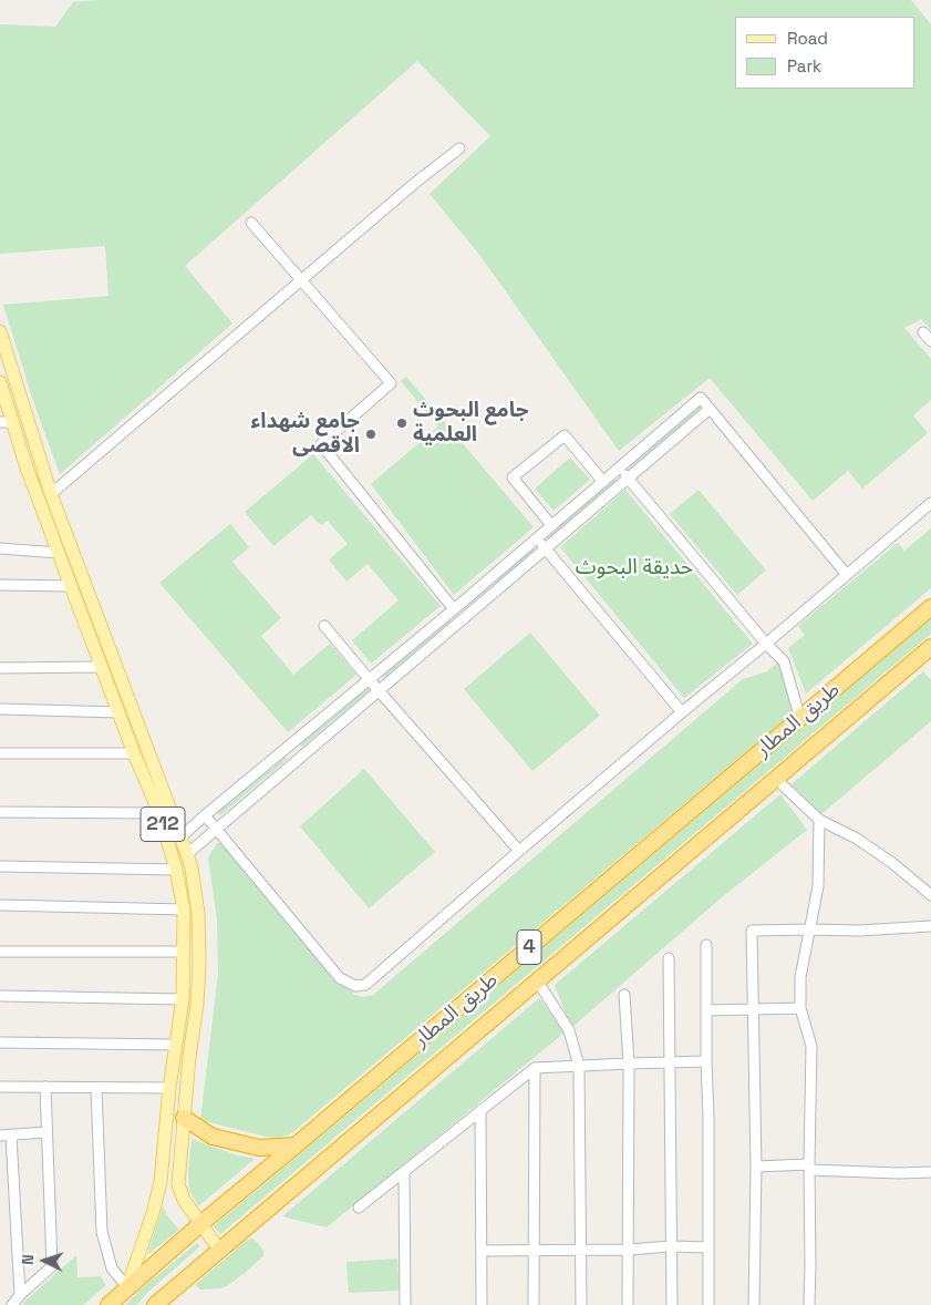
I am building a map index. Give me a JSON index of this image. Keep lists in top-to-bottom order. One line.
{"streets":{"highway":["طريق المطار","4"],"main road":["212"]},"crossings":[["طريق المطار","212"]],"parks":["حديقة البحوث"],"places":["جامع البحوث العلمية","جامع شهداء الاقصى"],"legend":["Road","Park"],"north":"left"}
